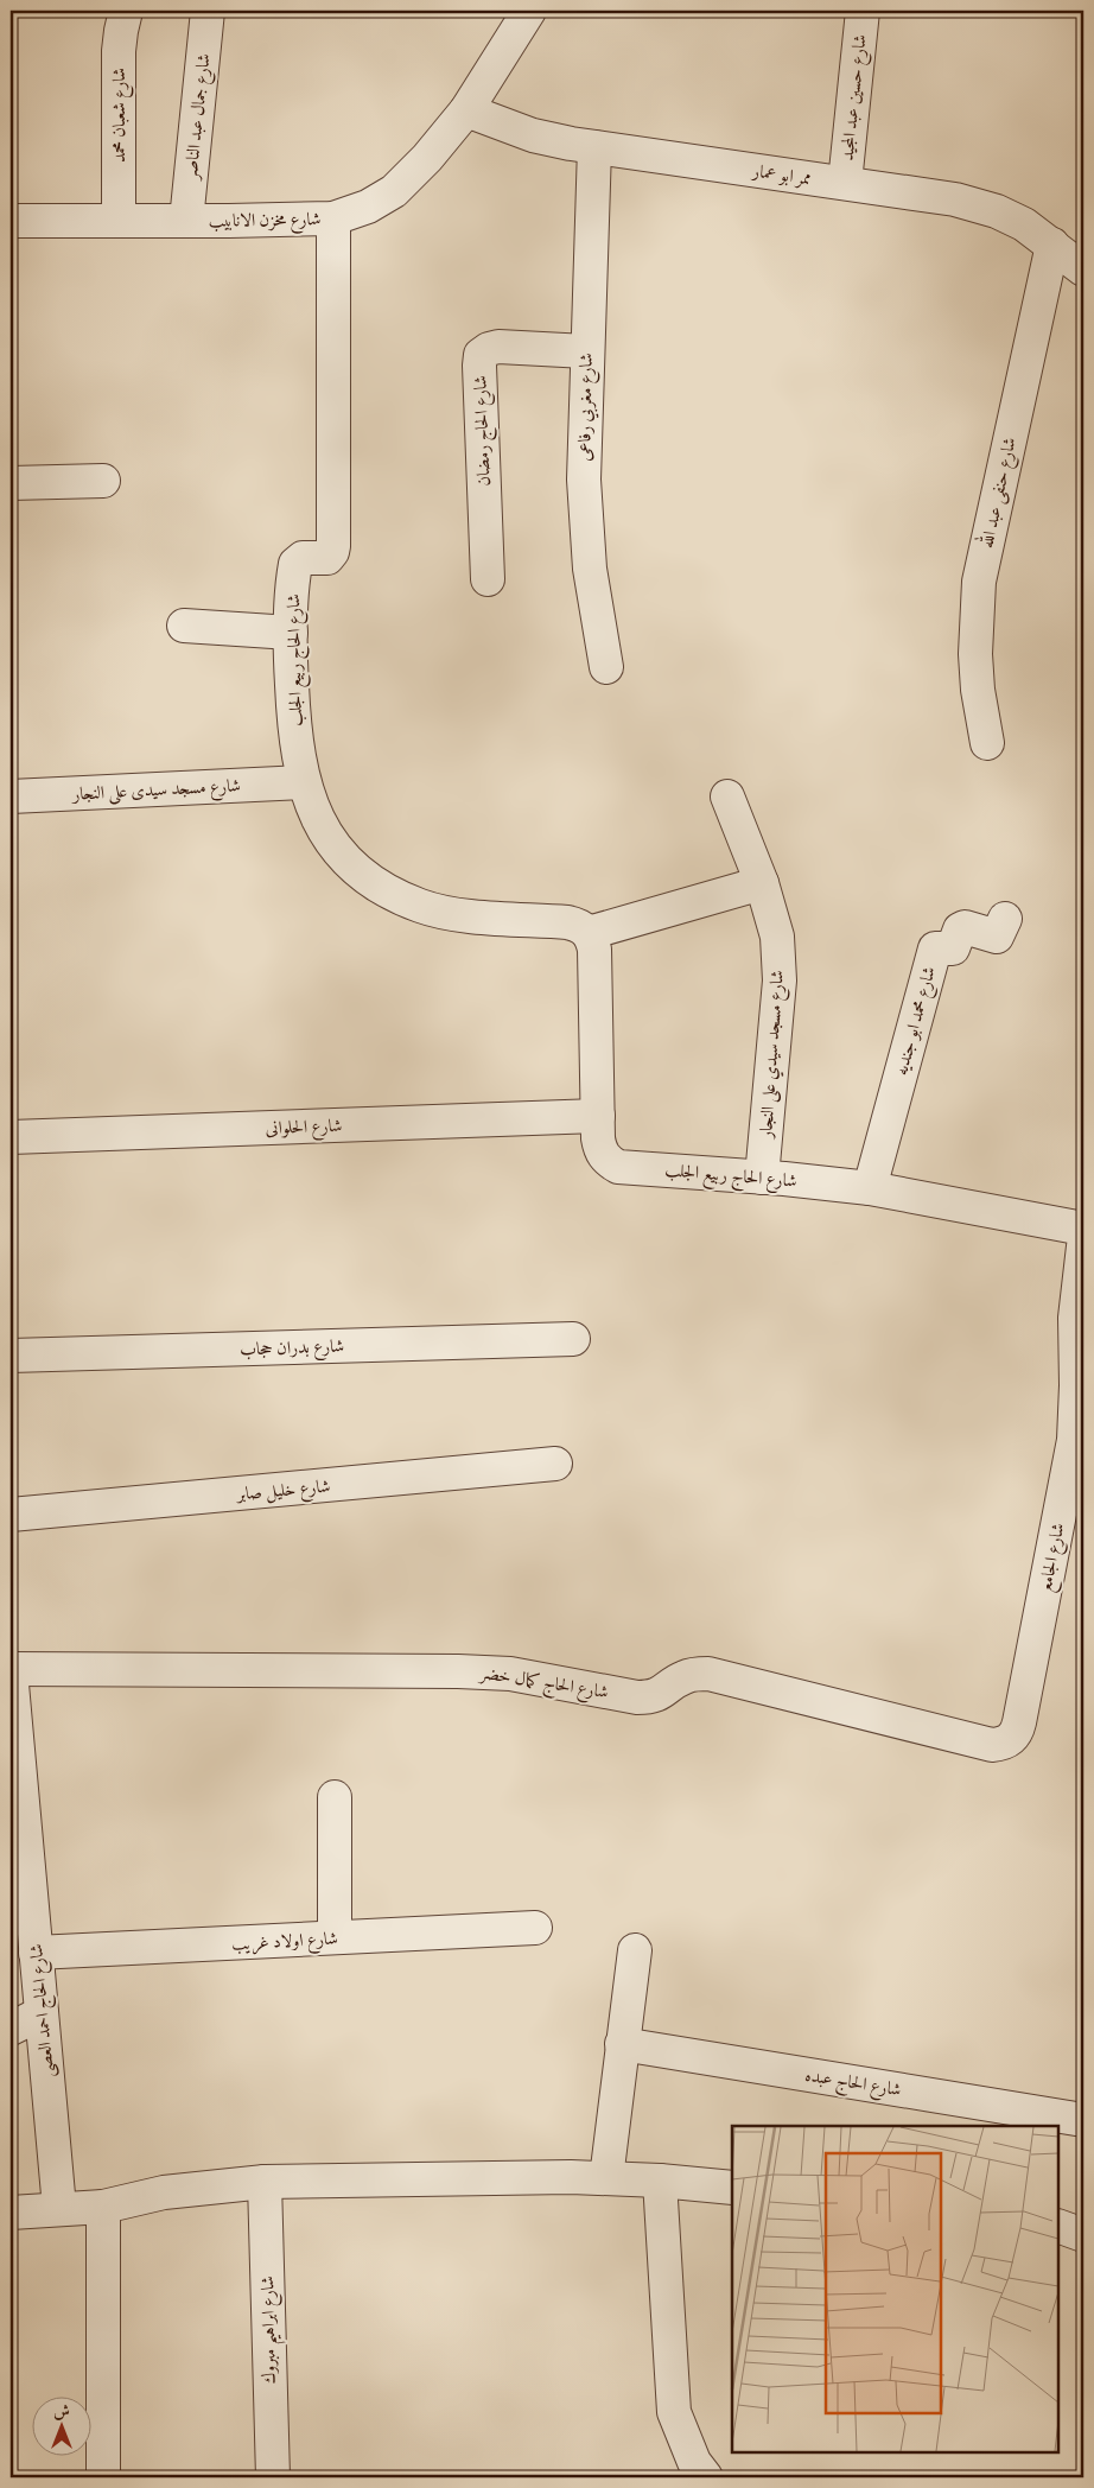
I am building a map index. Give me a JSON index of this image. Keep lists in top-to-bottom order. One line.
{"streets":{"street":["شارع حسين عبد المجيد","شارع شعبان محمد","شارع جمال عبد الناصر","ممر ابو عمار","شارع مخزن الانابيب","شارع مغربي رفاعى","شارع الحاج رمضان","شارع حنفى عبد الله","شارع الحاج ربيع الجلب","شارع مسجد سيدى على النجار","شارع محمد ابو جنديه","شارع مسجد سيدي على النجار","شارع الحلوانى","شارع بدران حجاب","شارع خليل صابر","شارع الجامع","شارع الحاج كمال خضر","شارع اولاد غريب","شارع الحاج احمد العصى","شارع الحاج عبده","شارع ابراهيم مبروك"]},"crossings":[["شارع حسين عبد المجيد","ممر ابو عمار"],["شارع شعبان محمد","شارع مخزن الانابيب"],["شارع جمال عبد الناصر","شارع مخزن الانابيب"],["ممر ابو عمار","شارع مخزن الانابيب"],["ممر ابو عمار","شارع مغربي رفاعى"],["ممر ابو عمار","شارع حنفى عبد الله"],["شارع مخزن الانابيب","شارع الحاج ربيع الجلب"],["شارع مغربي رفاعى","شارع الحاج رمضان"],["شارع الحاج ربيع الجلب","شارع مسجد سيدى على النجار"],["شارع الحاج ربيع الجلب","شارع محمد ابو جنديه"],["شارع الحاج ربيع الجلب","شارع مسجد سيدي على النجار"],["شارع الحاج ربيع الجلب","شارع الحلوانى"],["شارع الجامع","شارع الحاج كمال خضر"],["شارع الحاج كمال خضر","شارع الحاج احمد العصى"],["شارع اولاد غريب","شارع الحاج احمد العصى"]],"north":"top"}
